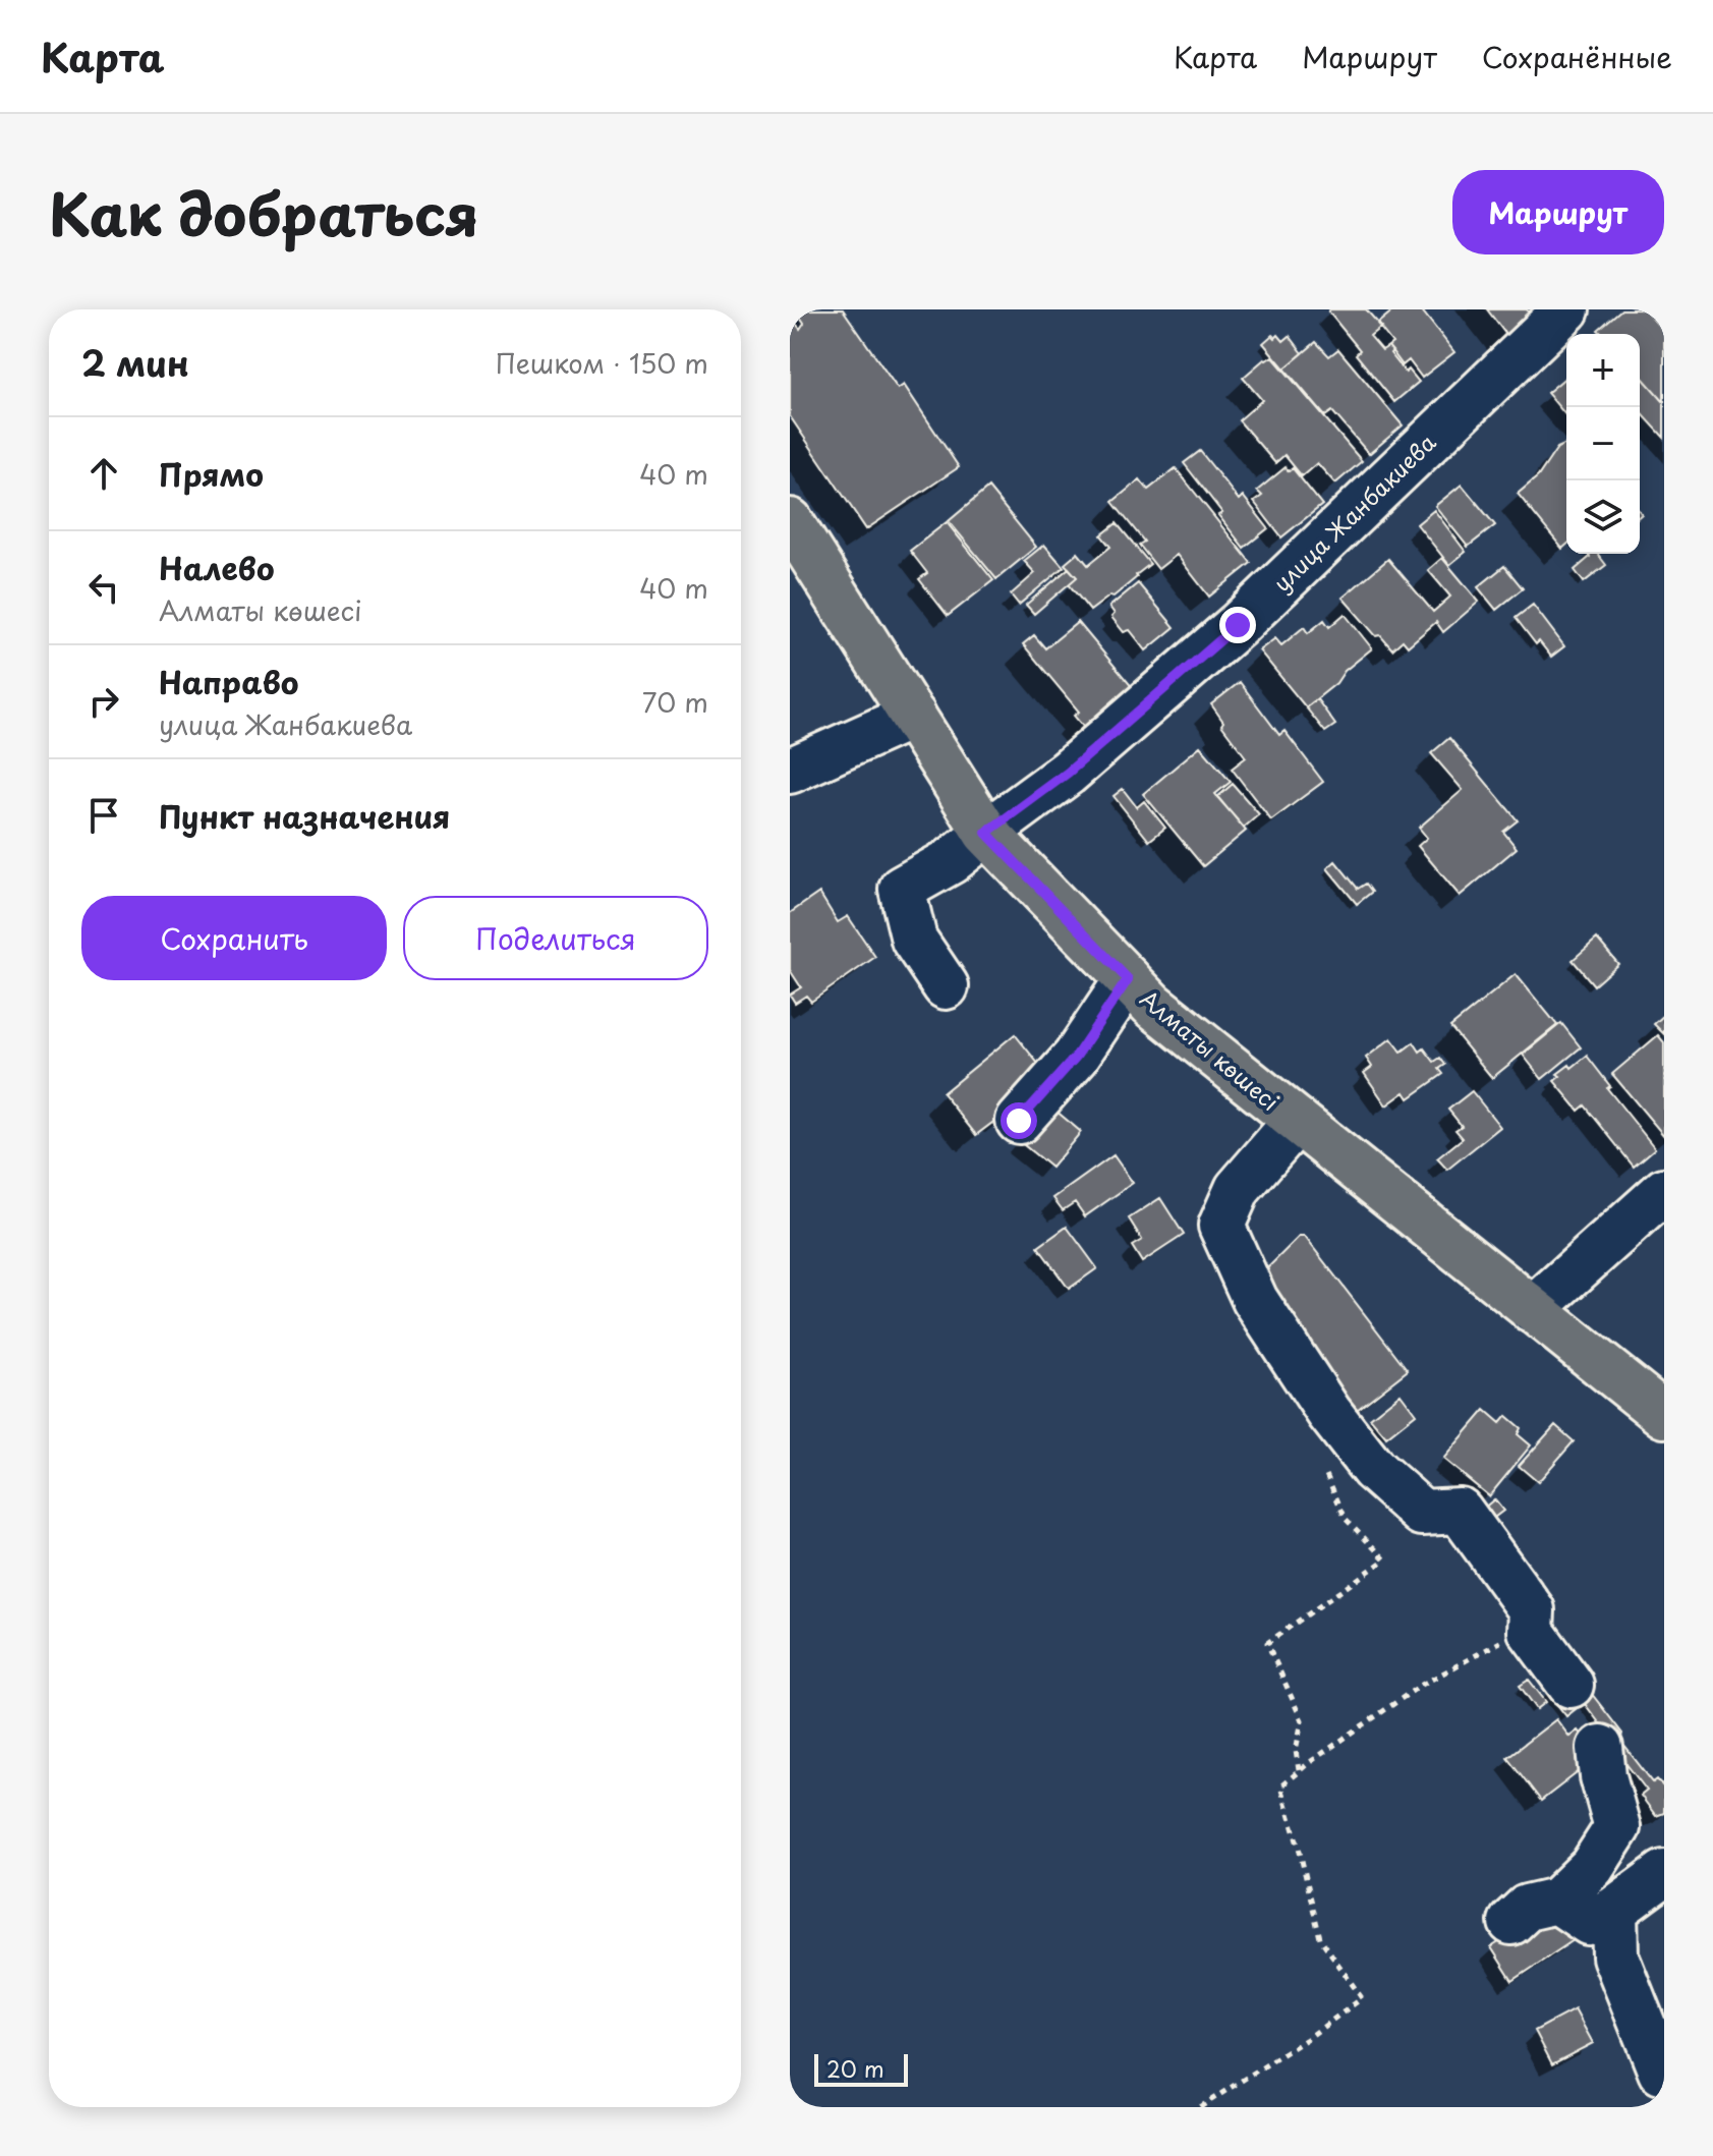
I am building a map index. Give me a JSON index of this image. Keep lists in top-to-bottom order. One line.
{"streets":{"main road":["Алматы көшесі"],"street":["улица Жанбакиева"]},"crossings":[["улица Жанбакиева","Алматы көшесі"]],"scale_bar":"20 m","page":{"header":"Карта","nav":["Карта","Маршрут","Сохранённые"],"title":"Как добраться","buttons":["Маршрут",["Сохранить","Поделиться"]],"heading":["2 мин","Пешком · 150 m"],"map_buttons":["+","−"],"list":[["Прямо","40 m"],["Налево","Алматы көшесі","40 m"],["Направо","улица Жанбакиева","70 m"],"Пункт назначения"],"scale":"20 m"}}
